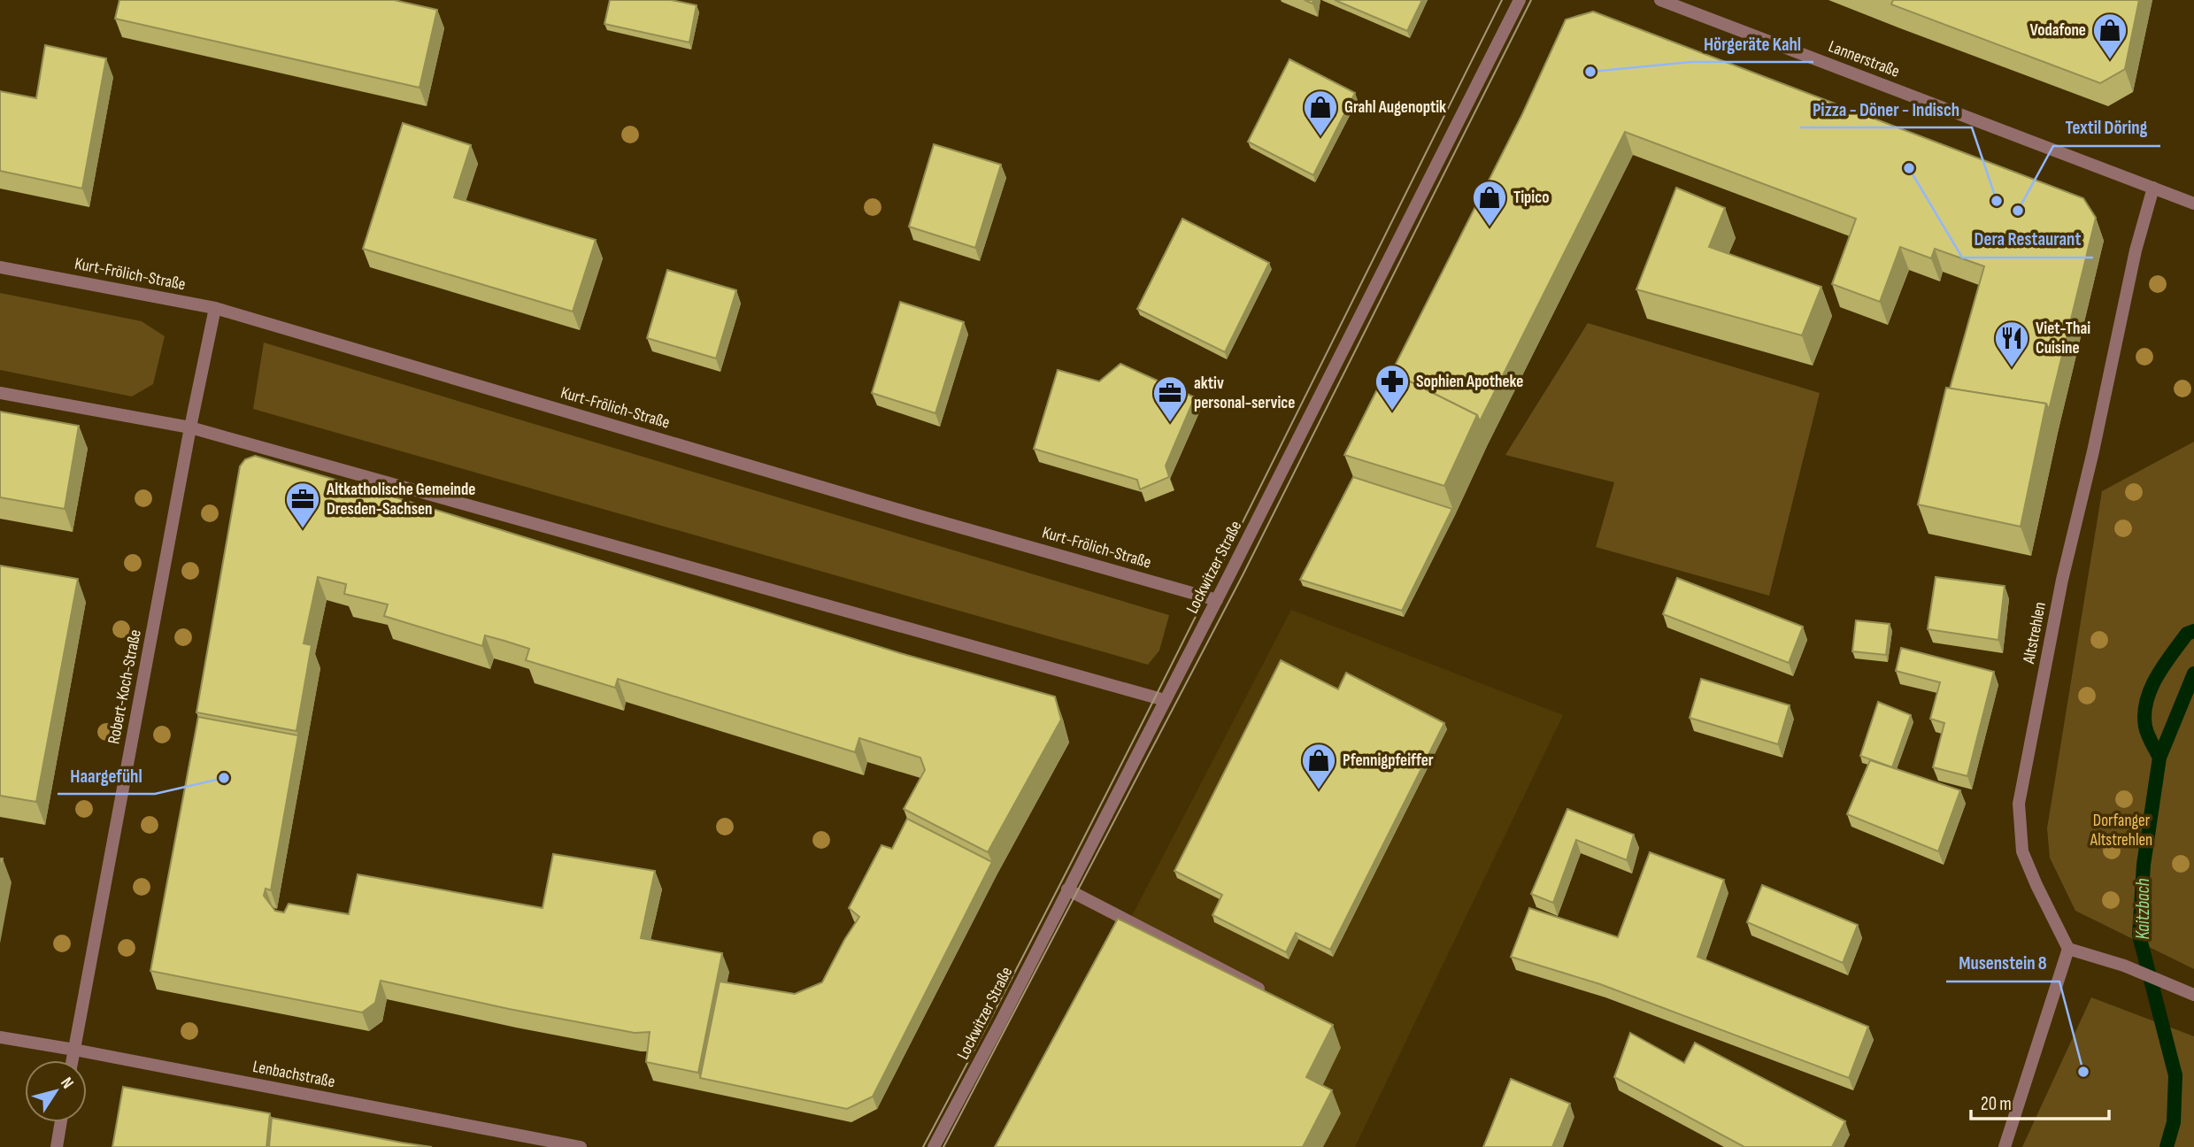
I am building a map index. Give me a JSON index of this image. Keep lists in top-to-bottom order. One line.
{"streets":{"street":["Lannerstraße","Kurt-Frölich-Straße","Lockwitzer Straße","Altstrehlen","Robert-Koch-Straße","Lenbachstraße"]},"crossings":[["Lannerstraße","Altstrehlen"],["Kurt-Frölich-Straße","Lockwitzer Straße"],["Kurt-Frölich-Straße","Robert-Koch-Straße"],["Robert-Koch-Straße","Lenbachstraße"]],"water":["Kaitzbach"],"parks":["Dorfanger Altstrehlen"],"places":{"shop":["Vodafone","Grahl Augenoptik","Tipico","Pfennigpfeiffer"],"other":["Hörgeräte Kahl","Dera Restaurant","Pizza - Döner - Indisch","Textil Döring","Haargefühl","Musenstein 8"],"restaurant":["Viet-Thai Cuisine"],"pharmacy":["Sophien Apotheke"],"office":["aktiv personal-service","Altkatholische Gemeinde Dresden-Sachsen"]},"scale_bar":"20 m","north":"top right"}
